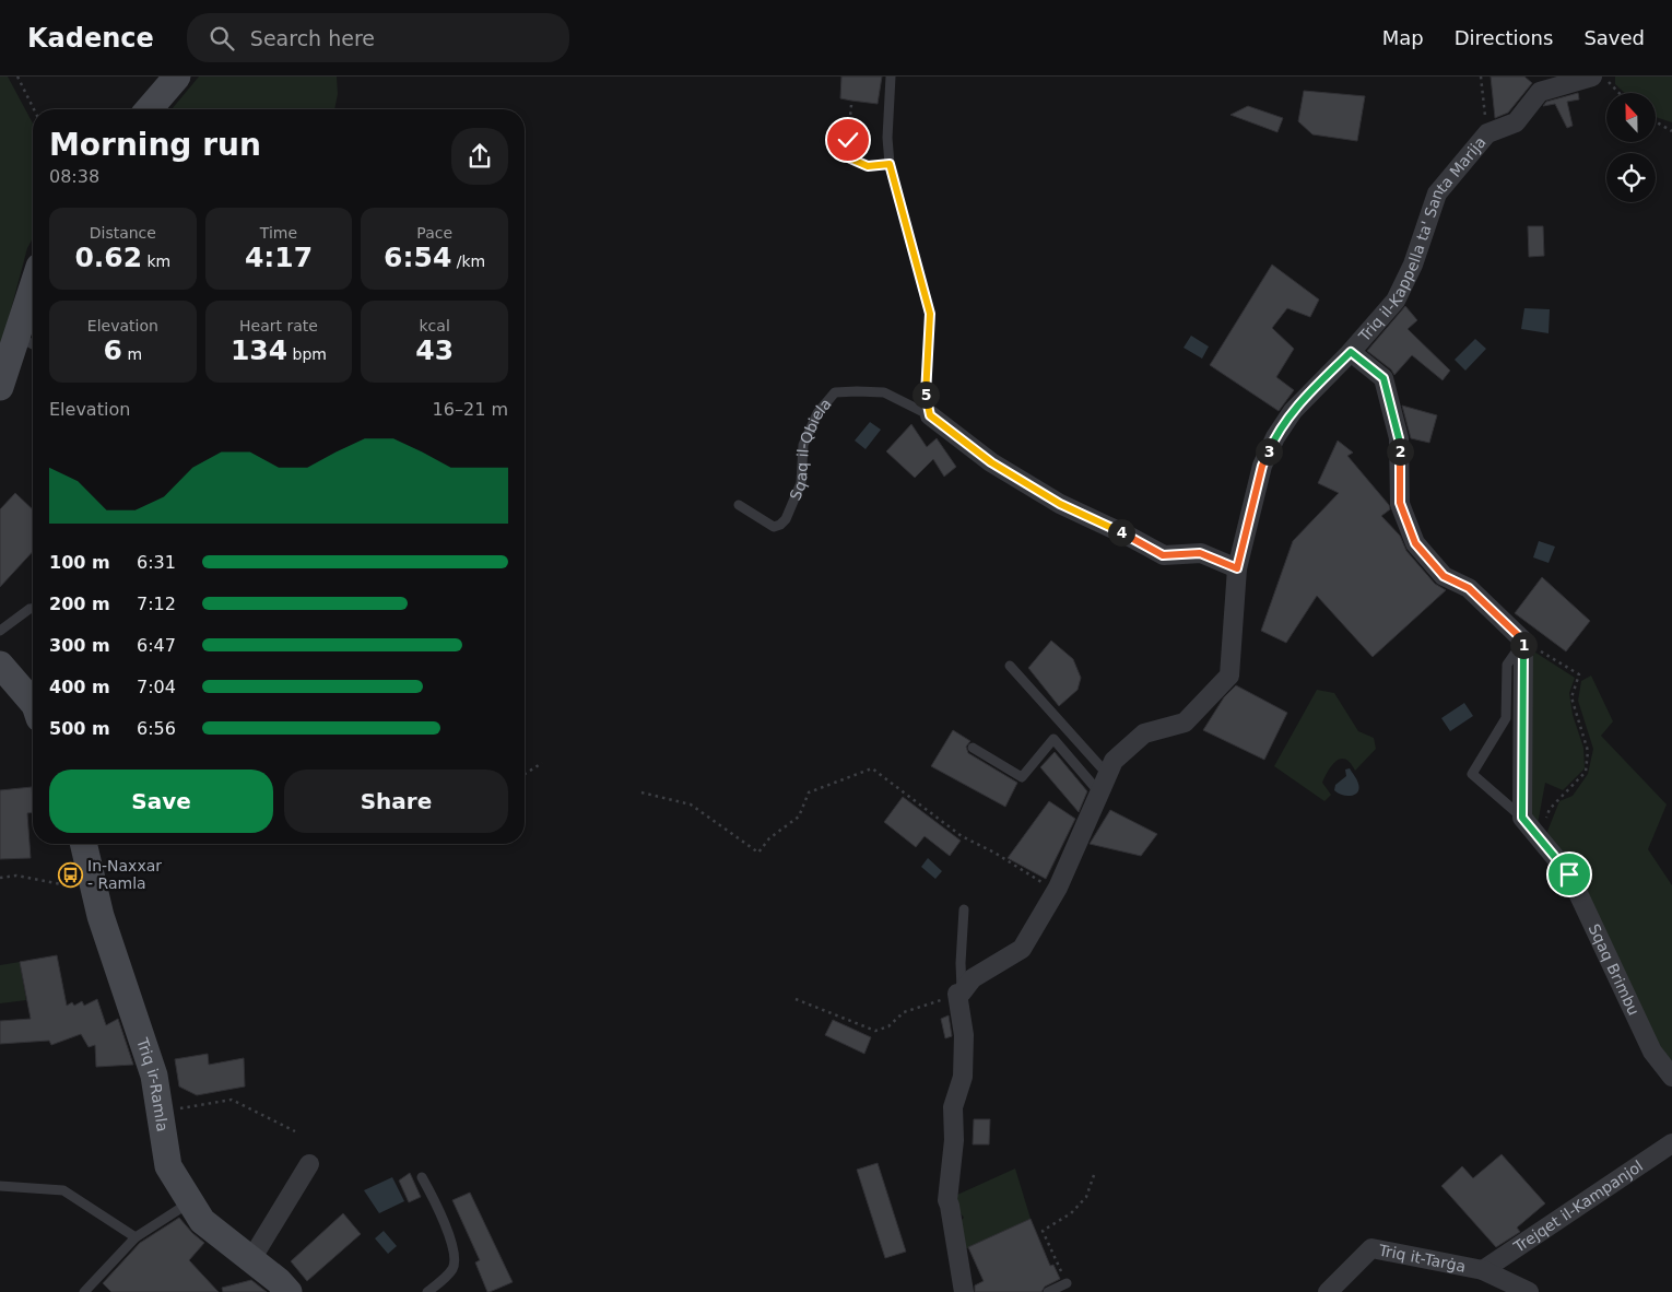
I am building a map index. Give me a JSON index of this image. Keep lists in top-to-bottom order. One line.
{"streets":{"main road":["Triq ir-Ramla"],"street":["Triq il-Kappella ta' Santa Marija","Sqaq il-Qbiela","Sqaq Brimbu","Trejqet il-Kampanjol","Triq it-Tarġa"]},"crossings":[["Triq il-Kappella ta' Santa Marija","Sqaq il-Qbiela"],["Trejqet il-Kampanjol","Triq it-Tarġa"]],"places":{"bus stop":["In-Naxxar - Ramla"]},"north":"top","page":{"header":"Kadence","search":"Search here","nav":["Map","Directions","Saved"],"heading":["Morning run","08:38"],"stats":[["Distance","0.62 km"],["Time","4:17"],["Pace","6:54 /km"],["Elevation","6 m"],["Heart rate","134 bpm"],["kcal","43"]],"pins":["5","2","3","4","1"],"chart":["Elevation","16–21 m"],"list":[{"name":"100 m","note":"6:31"},{"name":"200 m","note":"7:12"},{"name":"300 m","note":"6:47"},{"name":"400 m","note":"7:04"},{"name":"500 m","note":"6:56"}],"buttons":["Save","Share"]}}
